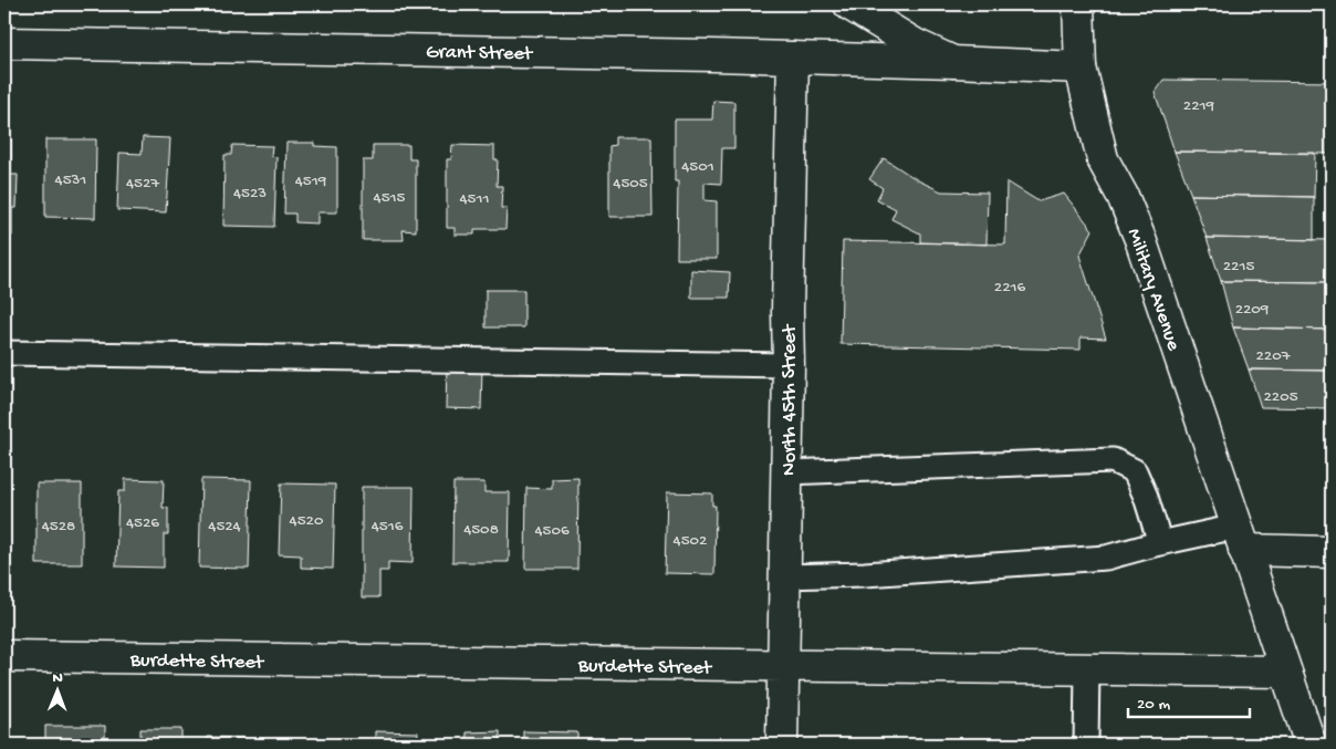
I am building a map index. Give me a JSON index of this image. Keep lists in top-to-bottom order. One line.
{"streets":{"street":["Grant Street","Military Avenue","North 45th Street","Burdette Street"]},"crossings":[["Grant Street","North 45th Street"],["Military Avenue","Burdette Street"],["North 45th Street","Burdette Street"]],"house_numbers":["2219","4501","4531","4519","4527","4505","4523","4515","4511","2215","2216","2209","2207","2205","4520","4526","4528","4524","4516","4508","4506","4502"],"scale_bar":"20 m","north":"top"}
